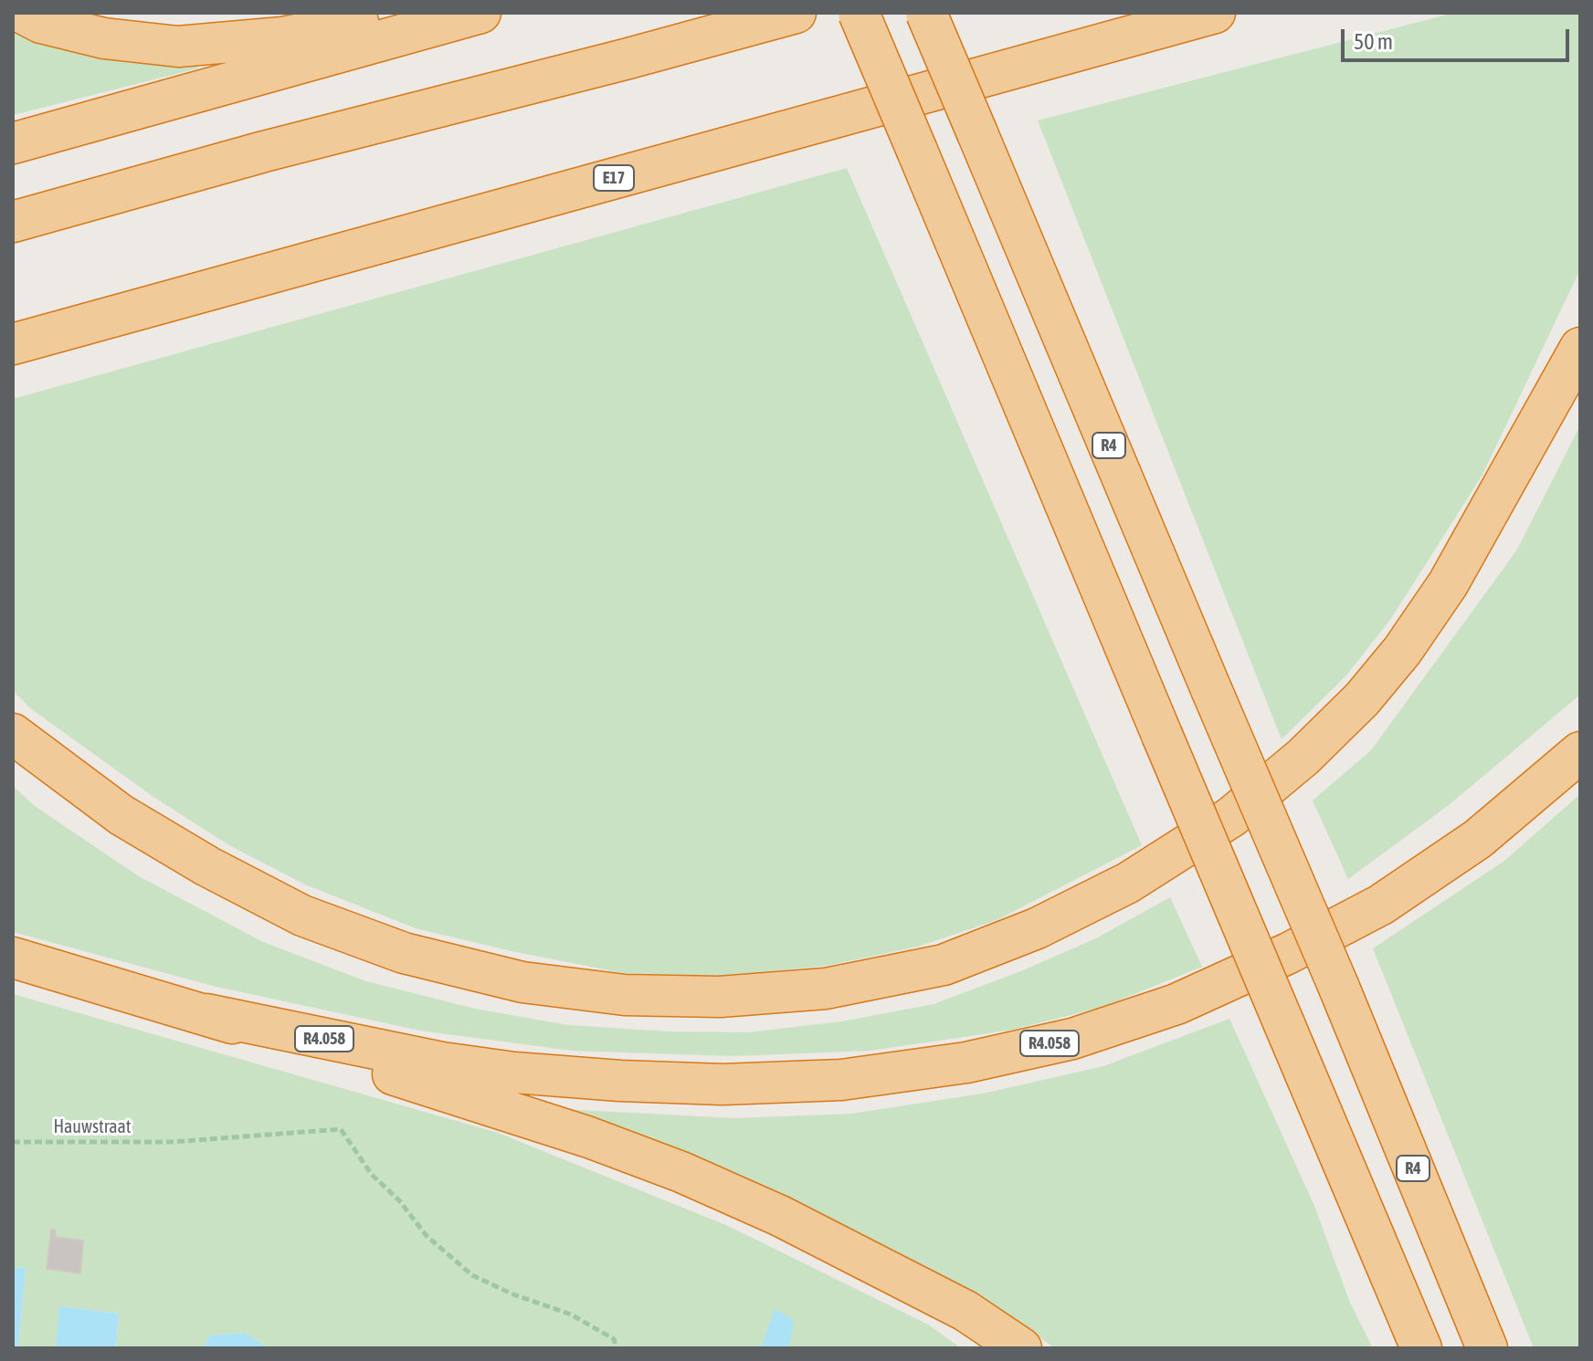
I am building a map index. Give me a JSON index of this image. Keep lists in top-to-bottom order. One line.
{"streets":{"highway":["E17","R4","R4.058"],"path":["Hauwstraat"]},"scale_bar":"50 m"}
